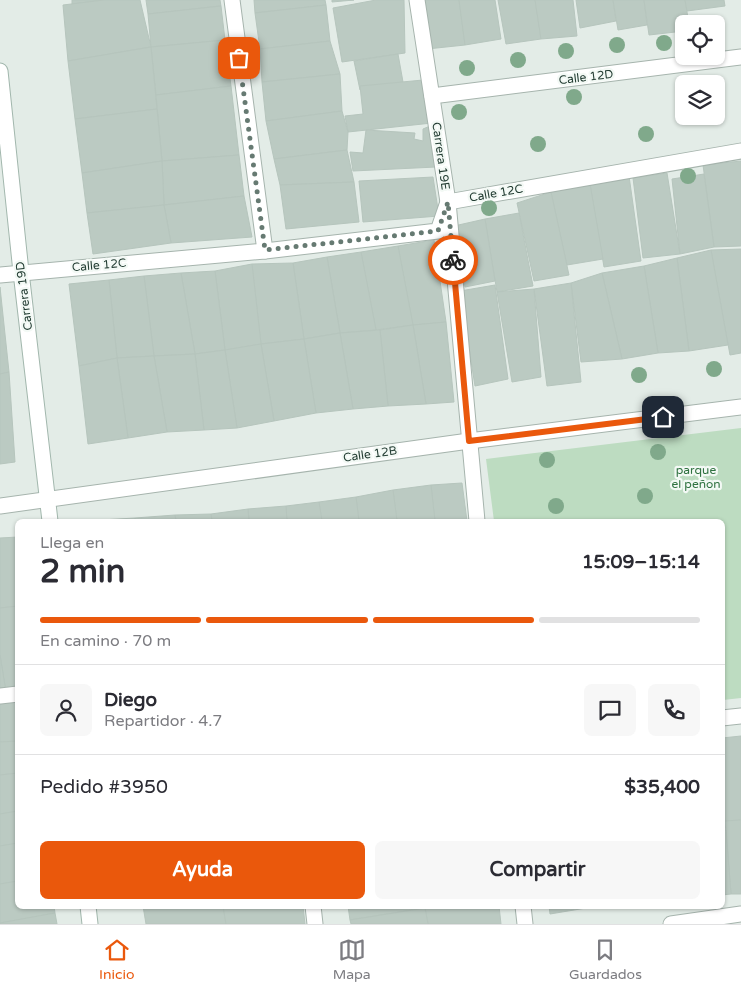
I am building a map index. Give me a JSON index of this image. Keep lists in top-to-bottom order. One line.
{"streets":{"street":["Calle 12D","Carrera 19E","Calle 12C","Carrera 19D","Calle 12B"]},"crossings":[["Calle 12D","Carrera 19E"],["Carrera 19E","Calle 12C"],["Carrera 19E","Calle 12B"],["Calle 12C","Carrera 19D"],["Carrera 19D","Calle 12B"]],"parks":["parque el peñon"],"page":{"heading":["2 min","Llega en","15:09–15:14"],"panel":["Diego","Repartidor · 4.7","Pedido #3950","$35,400"],"bar":"En camino · 70 m","buttons":["Ayuda","Compartir"],"tabs":["Inicio","Mapa","Guardados"]}}
